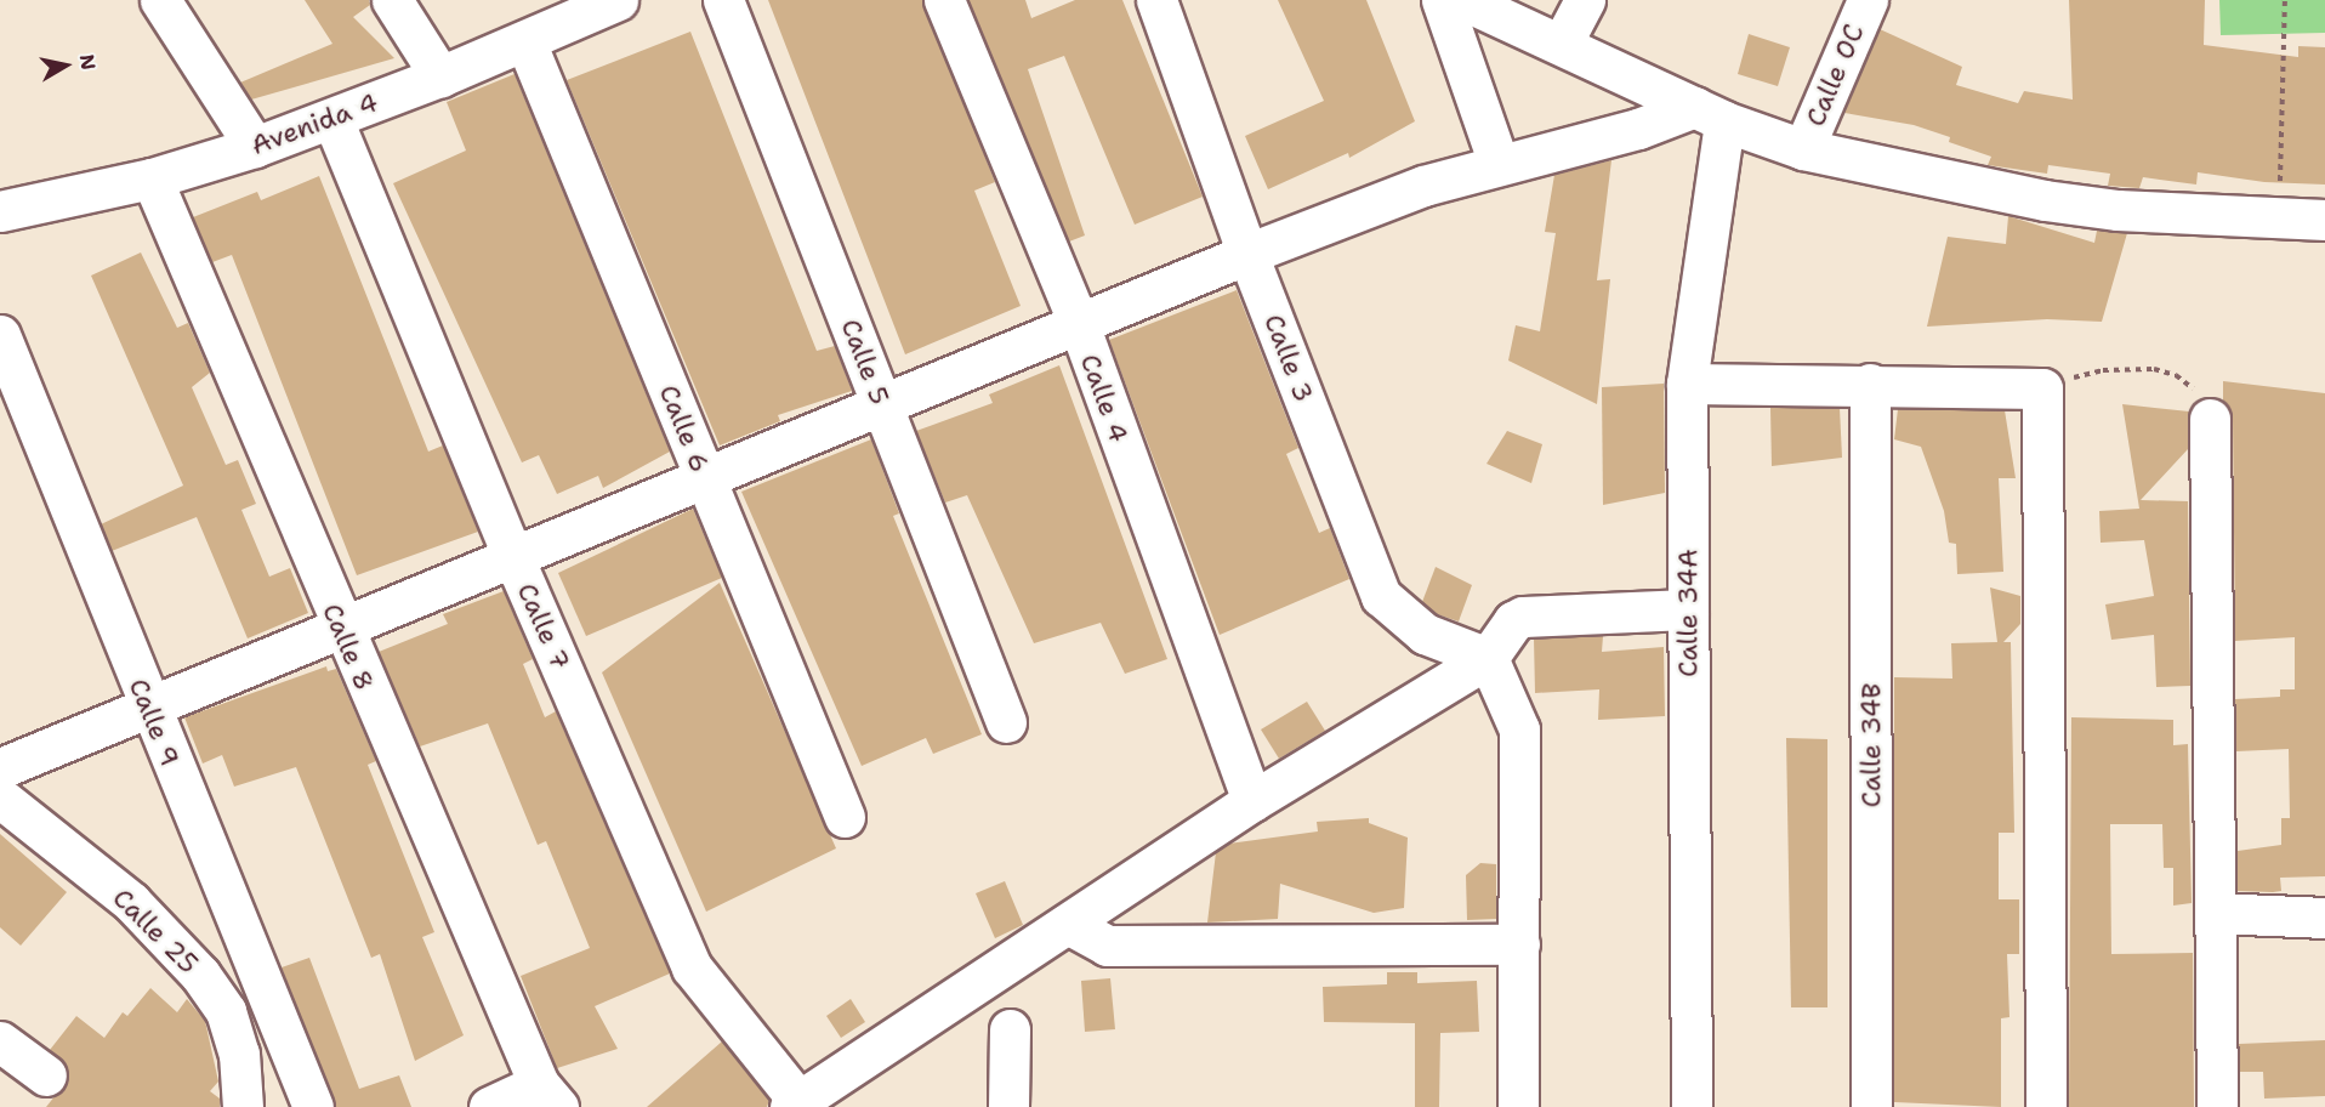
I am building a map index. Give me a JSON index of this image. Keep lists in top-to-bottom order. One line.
{"streets":{"street":["Calle 0C","Avenida 4","Calle 3","Calle 5","Calle 4","Calle 6","Calle 34A","Calle 7","Calle 8","Calle 9","Calle 34B","Calle 25"]},"crossings":[["Avenida 4","Calle 6"],["Avenida 4","Calle 7"],["Avenida 4","Calle 8"]],"north":"right"}
